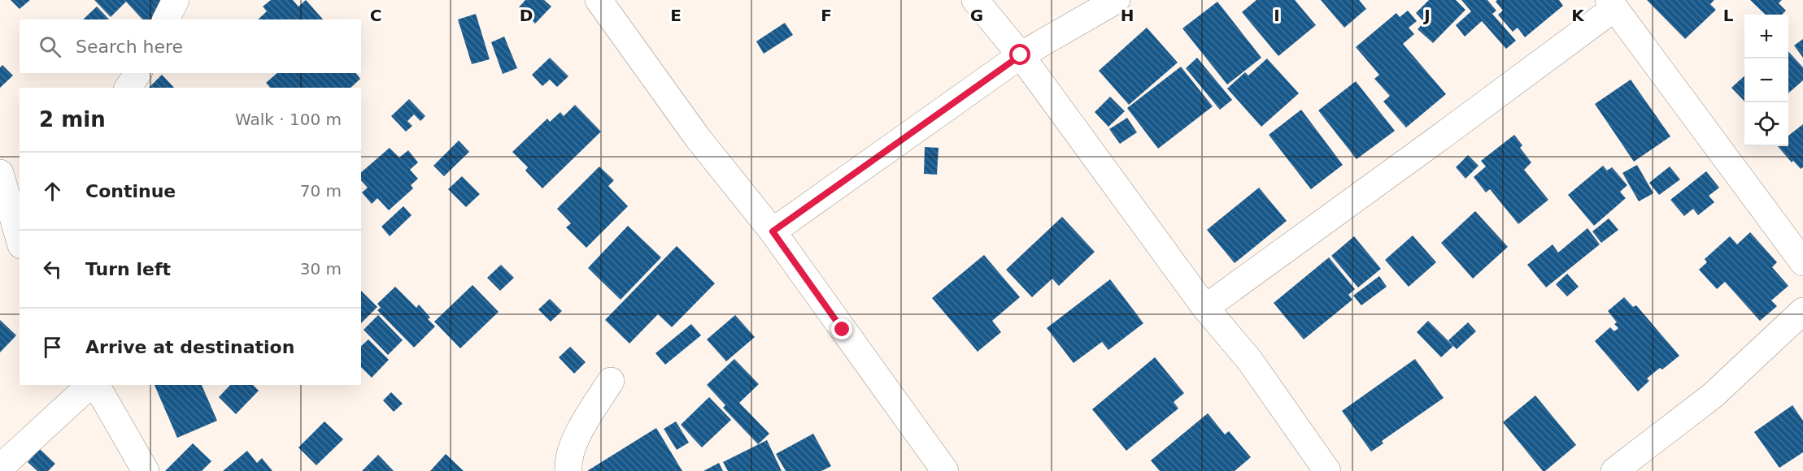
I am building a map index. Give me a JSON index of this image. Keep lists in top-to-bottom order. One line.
{"page":{"map_buttons":["+","−"],"search":"Search here","heading":["2 min","Walk · 100 m"],"list":[["Continue","70 m"],["Turn left","30 m"],"Arrive at destination"]},"grid":{"columns":["C","D","E","F","G","H","I","J","K","L"]}}
